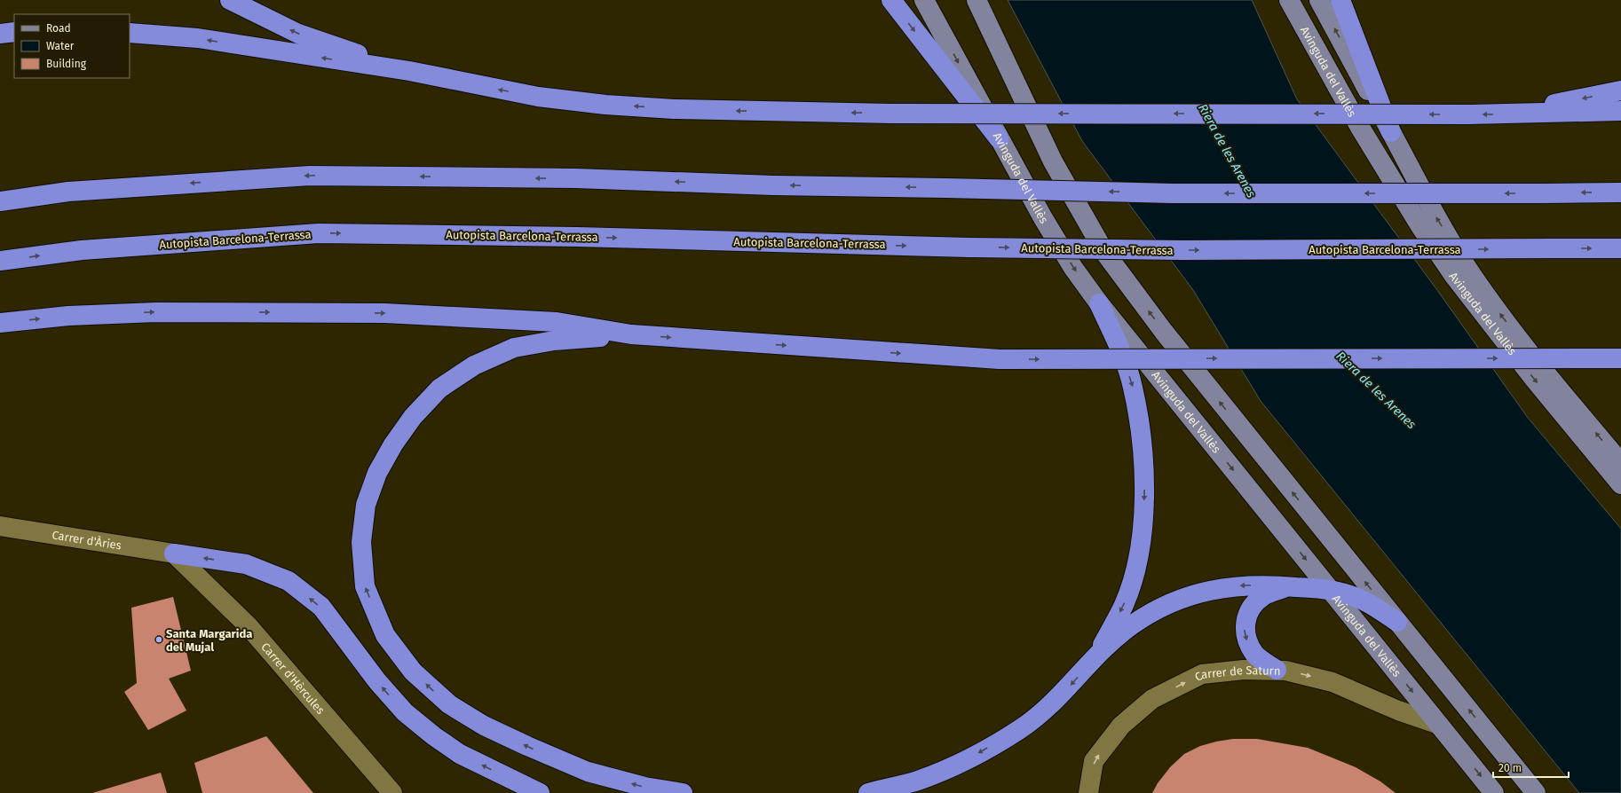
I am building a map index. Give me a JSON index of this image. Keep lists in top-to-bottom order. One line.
{"streets":{"highway":["Autopista Barcelona-Terrassa"],"main road":["Avinguda del Vallès"],"street":["Carrer d'Àries","Carrer de Saturn","Carrer d'Hèrcules"]},"crossings":[["Avinguda del Vallès","Carrer de Saturn"],["Carrer d'Àries","Carrer d'Hèrcules"]],"one_way":["Carrer de Saturn"],"water":["Riera de les Arenes"],"places":["Santa Margarida del Mujal"],"legend":["Road","Water","Building"],"scale_bar":"20 m"}
